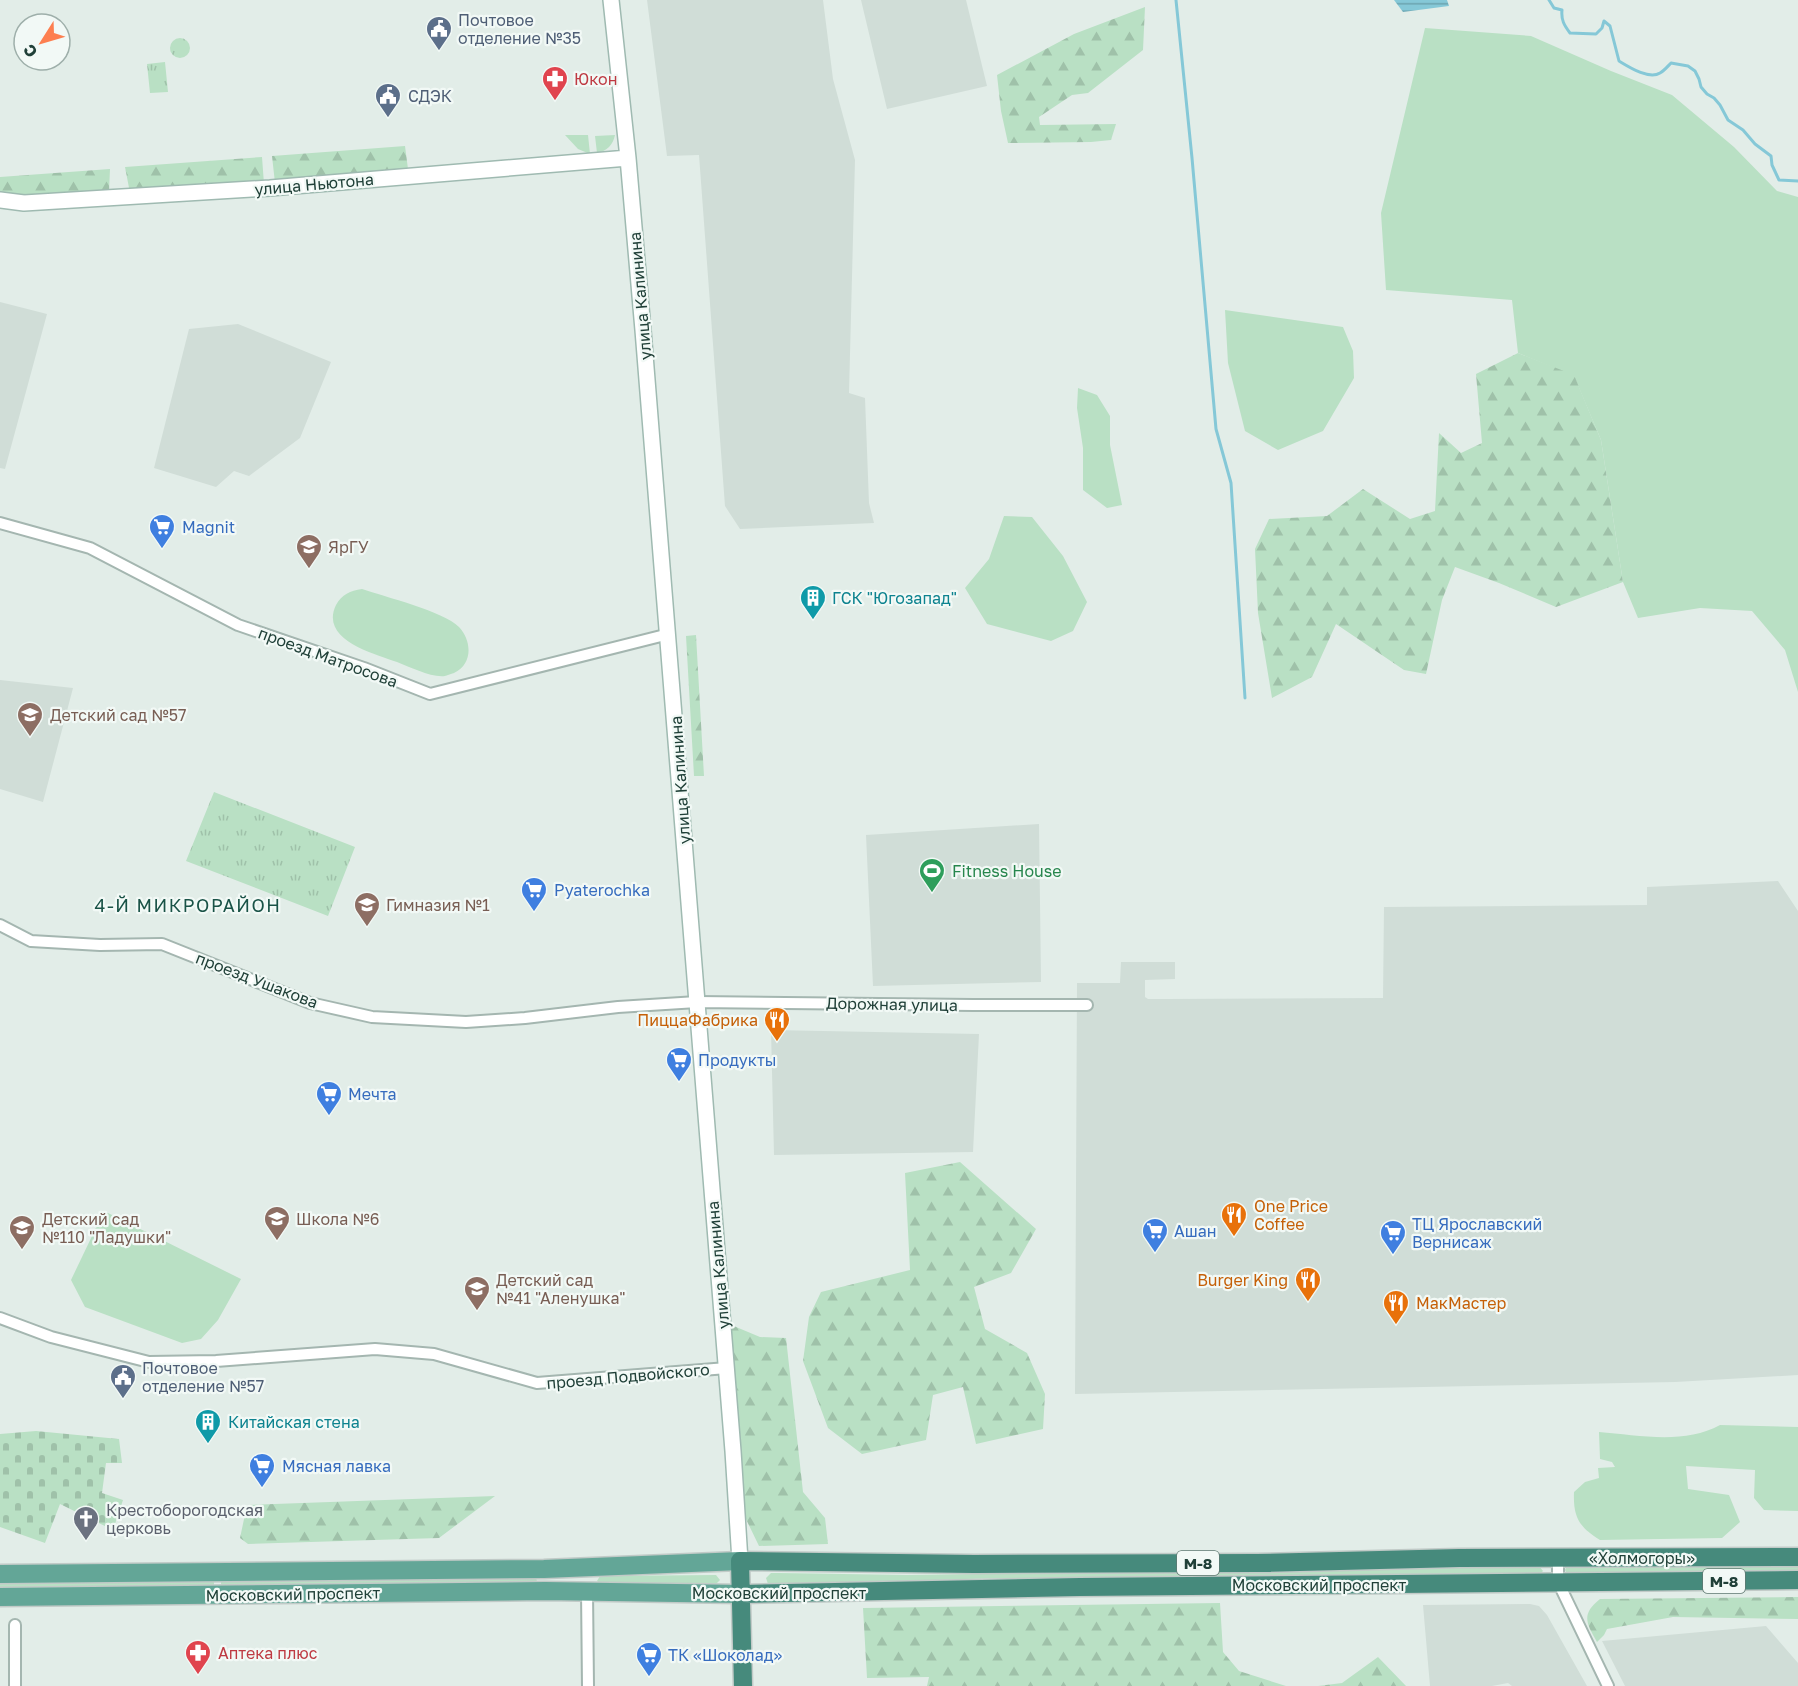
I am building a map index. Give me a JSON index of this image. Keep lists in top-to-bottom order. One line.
{"streets":{"highway":["«Холмогоры»","М-8","Московский проспект"],"main road":["улица Ньютона","улица Калинина"],"street":["проезд Матросова","проезд Ушакова","Дорожная улица","проезд Подвойского"]},"crossings":[["улица Ньютона","улица Калинина"],["улица Калинина","проезд Матросова"],["улица Калинина","проезд Ушакова"],["улица Калинина","Дорожная улица"],["улица Калинина","проезд Подвойского"],["улица Калинина","Московский проспект"],["проезд Ушакова","Дорожная улица"],["«Холмогоры»","Московский проспект"]],"districts":["4-Й МИКРОРАЙОН"],"places":{"public building":["Почтовое отделение №35","СДЭК","Почтовое отделение №57"],"pharmacy":["Юкон","Аптека плюс"],"supermarket":["Magnit","Pyaterochka","Продукты","Мечта","Ашан","ТЦ Ярославский Вернисаж","Мясная лавка","ТК «Шоколад»"],"school or university":["ЯрГУ","Детский сад №57","Гимназия №1","Школа №6","Детский сад №110 \"Ладушки\"","Детский сад №41 \"Аленушка\""],"building":["ГСК \"Югозапад\"","Китайская стена"],"sports":["Fitness House"],"restaurant":["ПиццаФабрика","One Price Coffee","Burger King","МакМастер"],"church":["Крестоборогодская церковь"]},"north":"bottom left"}
